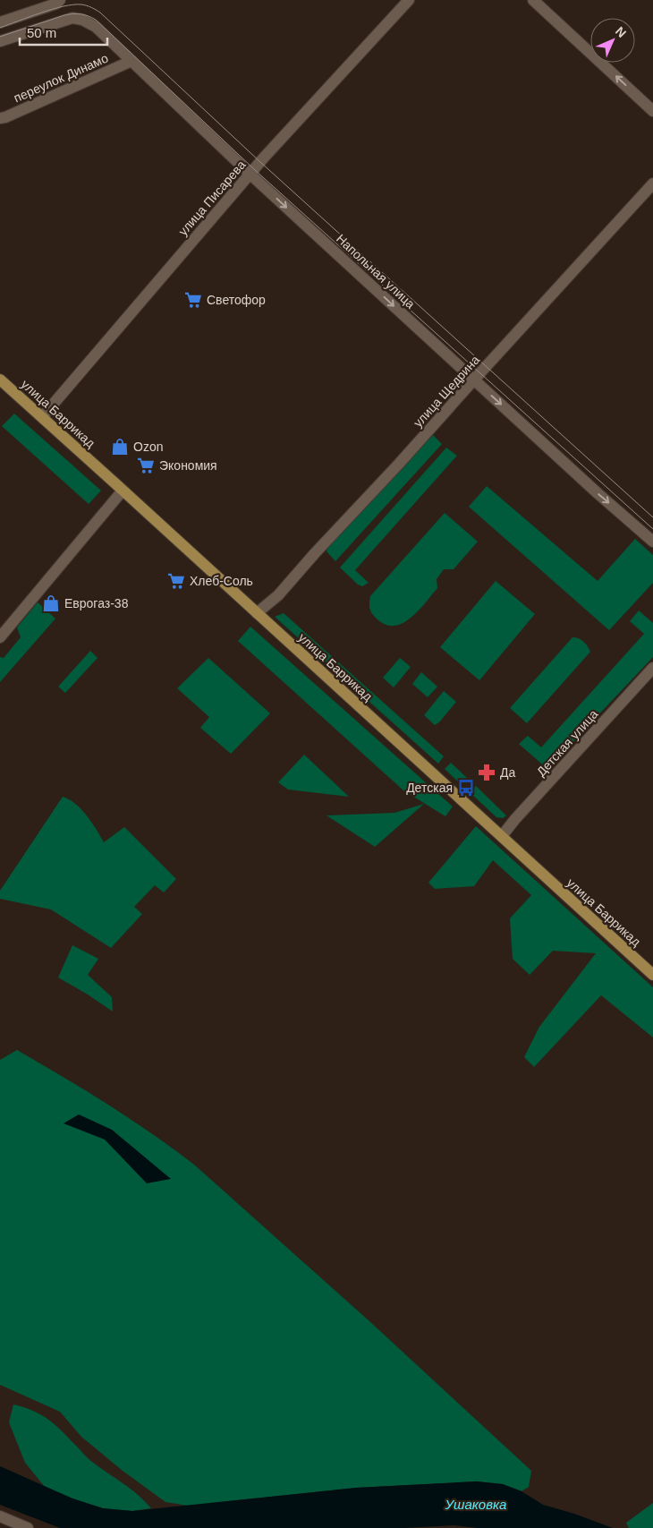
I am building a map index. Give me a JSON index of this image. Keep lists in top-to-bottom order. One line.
{"streets":{"main road":["улица Баррикад"],"street":["переулок Динамо","улица Писарева","Напольная улица","улица Щедрина","Детская улица"]},"crossings":[["переулок Динамо","Напольная улица"],["улица Писарева","Напольная улица"],["улица Писарева","улица Баррикад"],["Напольная улица","улица Щедрина"],["улица Щедрина","улица Баррикад"],["улица Баррикад","Детская улица"]],"one_way":["Напольная улица"],"water":["Ушаковка"],"places":{"supermarket":["Светофор","Экономия","Хлеб-Соль"],"shop":["Ozon","Еврогаз-38"],"pharmacy":["Да"],"bus stop":["Детская"]},"scale_bar":"50 m","north":"top right"}
